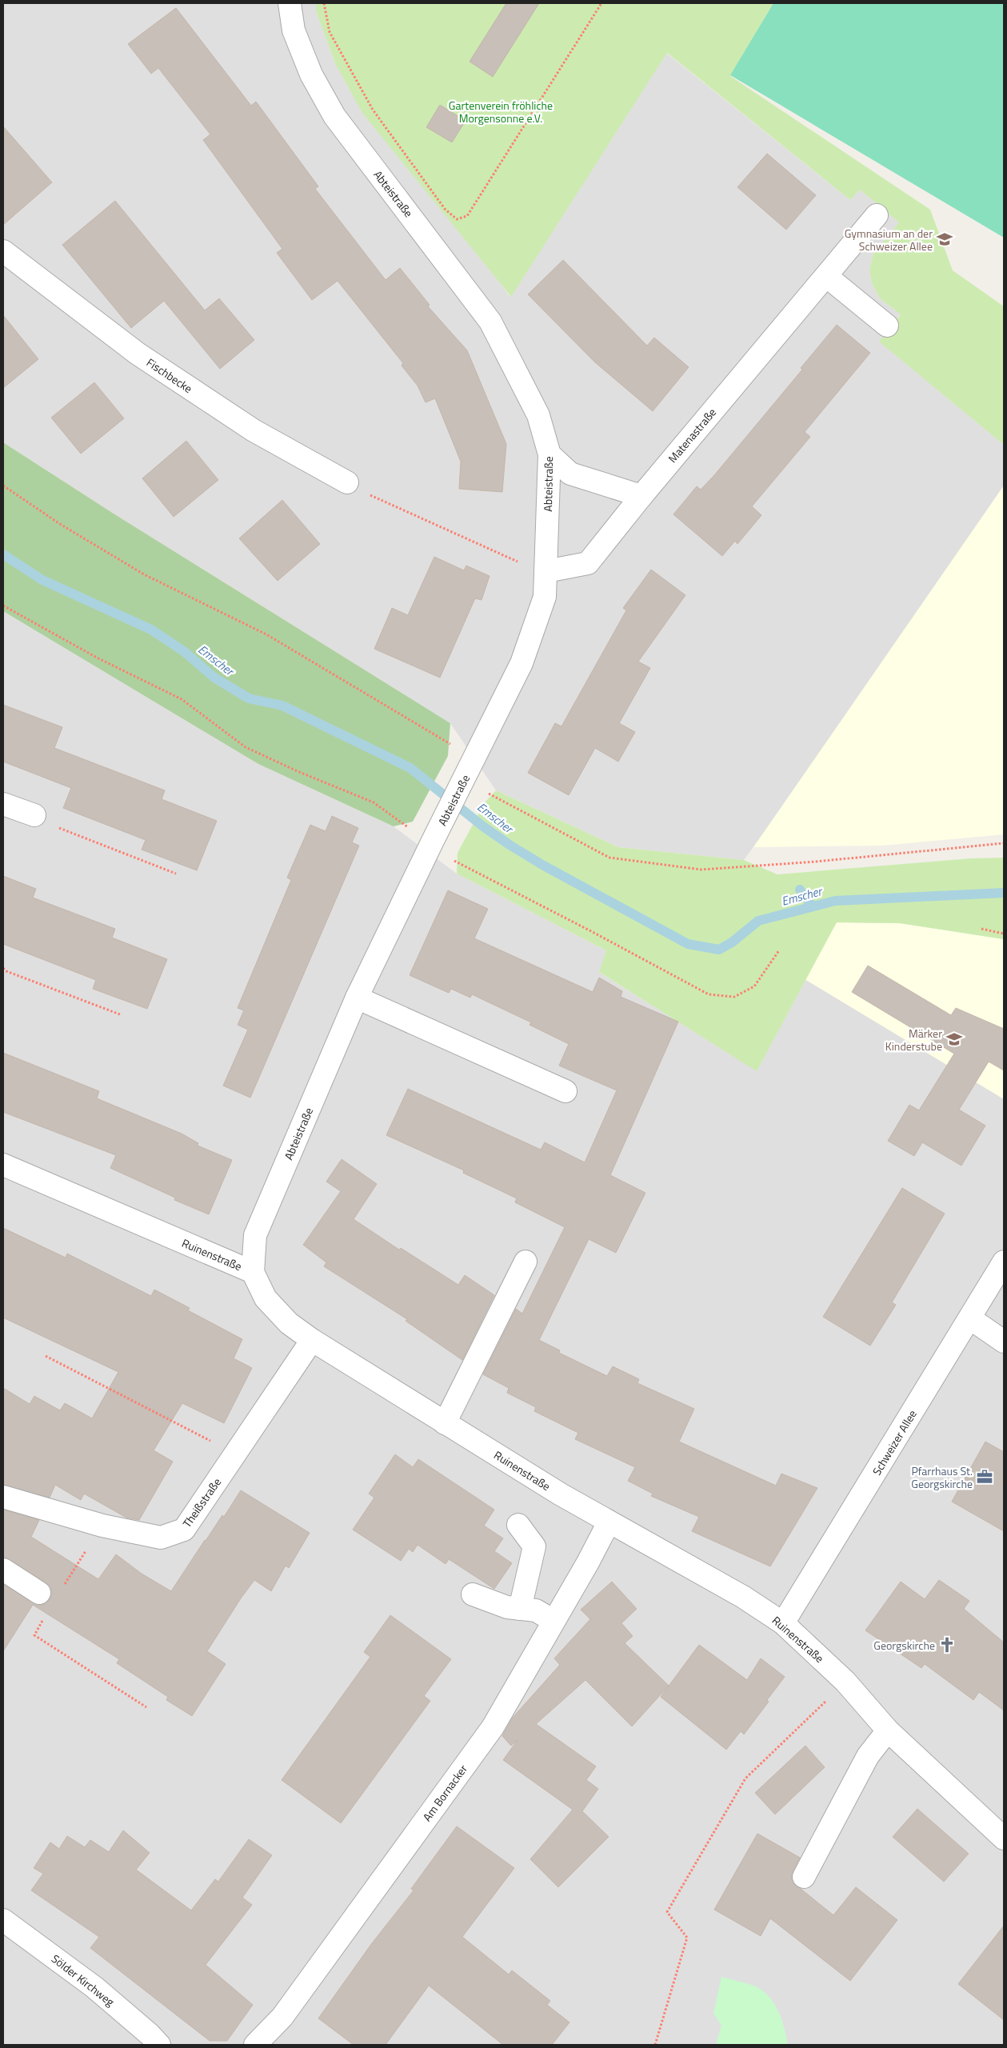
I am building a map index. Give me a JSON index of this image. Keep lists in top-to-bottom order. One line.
{"streets":{"street":["Abteistraße","Fischbecke","Matenastraße","Ruinenstraße","Schweizer Allee","Theißstraße","Am Bornacker","Sölder Kirchweg"]},"crossings":[["Abteistraße","Matenastraße"],["Abteistraße","Ruinenstraße"],["Ruinenstraße","Schweizer Allee"],["Ruinenstraße","Theißstraße"],["Ruinenstraße","Am Bornacker"]],"water":["Emscher"],"parks":["Gartenverein fröhliche Morgensonne e.V."],"places":{"school or university":["Gymnasium an der Schweizer Allee","Märker Kinderstube"],"office":["Pfarrhaus St. Georgskirche"],"church":["Georgskirche"]}}
